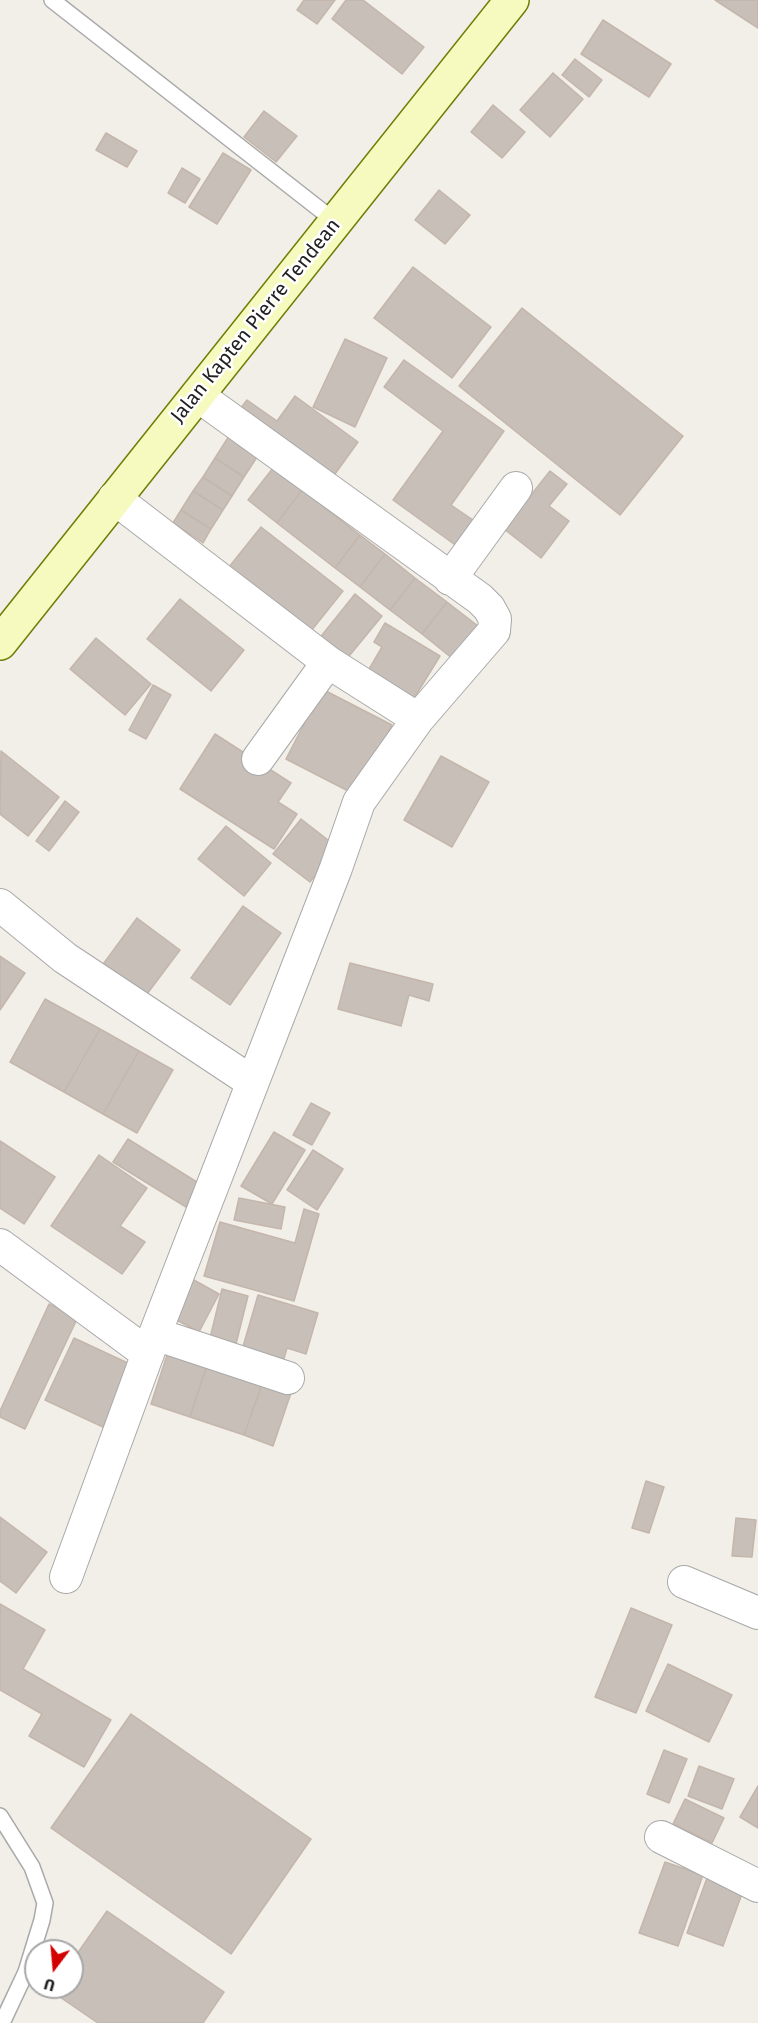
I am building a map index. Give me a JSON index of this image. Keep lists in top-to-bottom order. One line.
{"streets":{"main road":["Jalan Kapten Pierre Tendean"]},"north":"bottom"}
